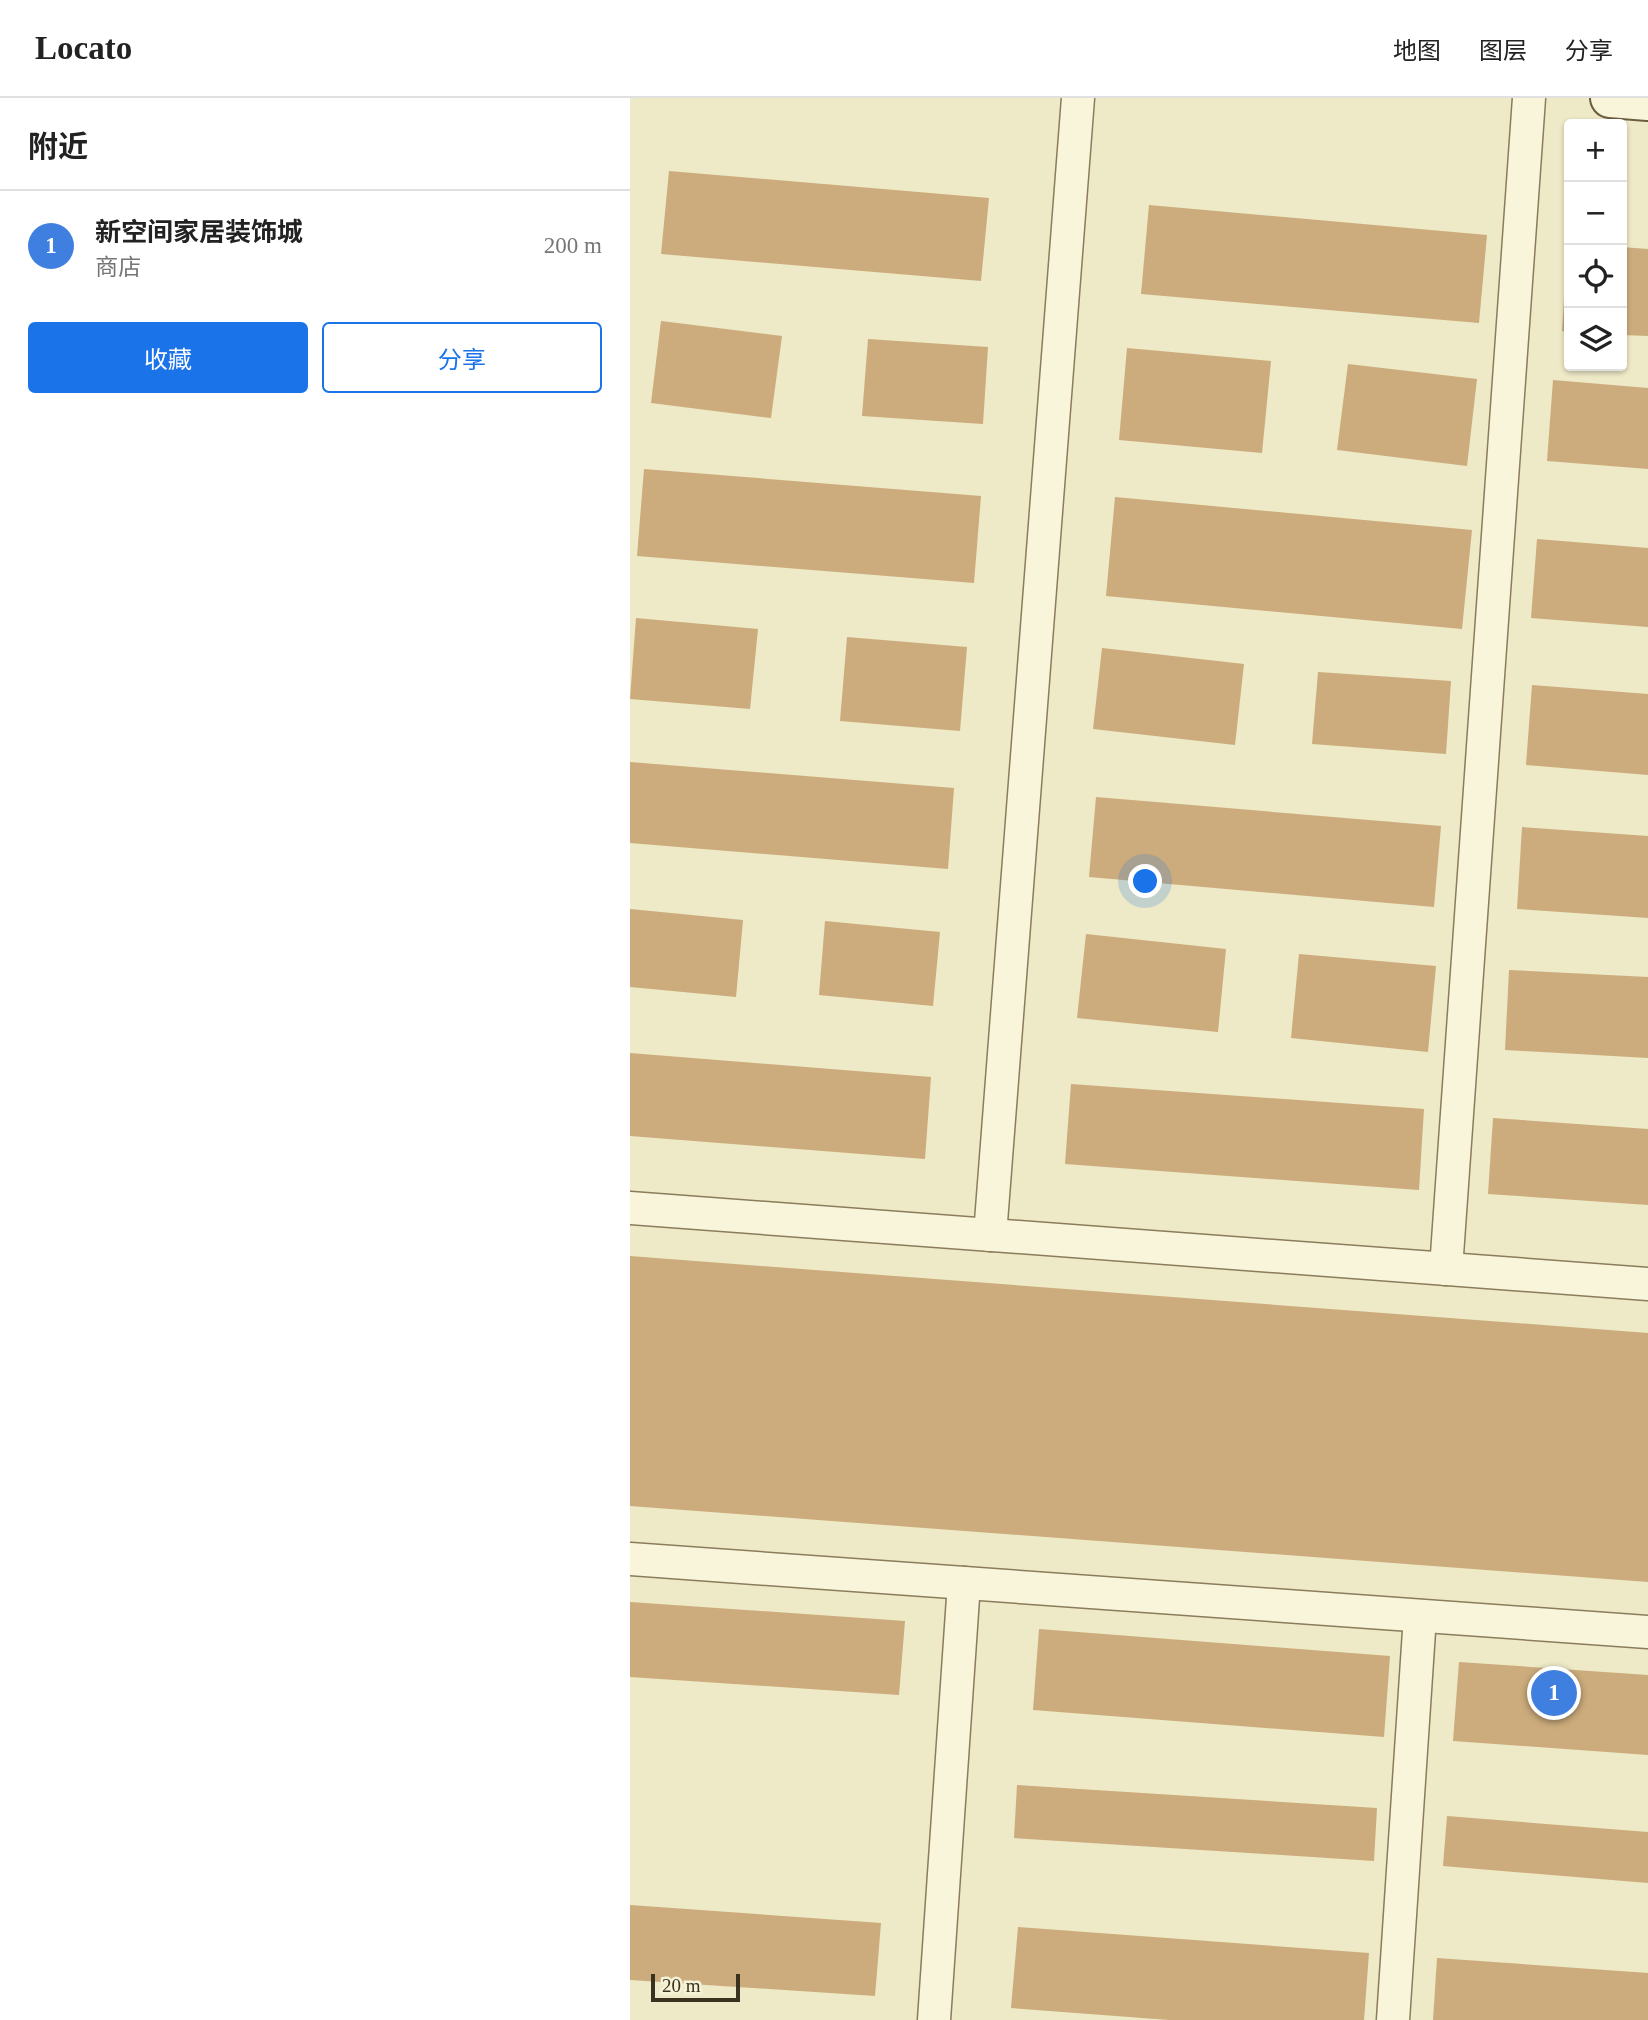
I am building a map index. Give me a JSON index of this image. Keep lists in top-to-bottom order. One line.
{"scale_bar":"20 m","page":{"header":"Locato","nav":["地图","图层","分享"],"heading":"附近","map_buttons":["+","−"],"list":[{"mark":"1","name":"新空间家居装饰城","note":"商店","value":"200 m"}],"buttons":["收藏","分享"],"pins":"1","scale":"20 m"}}
